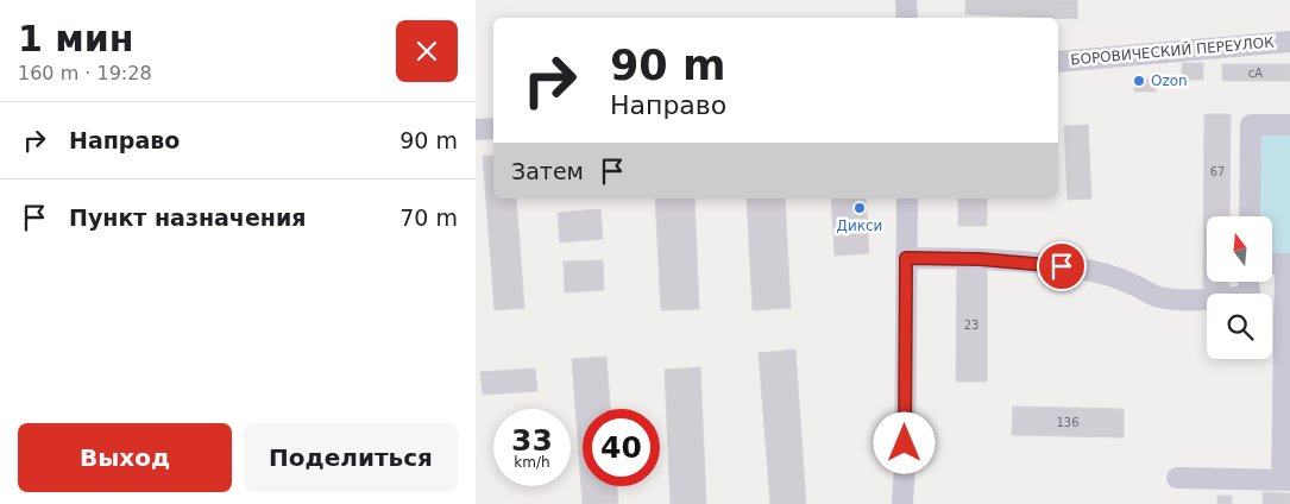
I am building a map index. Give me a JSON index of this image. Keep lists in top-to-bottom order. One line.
{"streets":{"street":["БОРОВИЧЕСКИЙ ПЕРЕУЛОК"]},"places":["Ozon","Дикси"],"house_numbers":["сА","67","23","136"],"north":"top","page":{"heading":["1 мин","160 m · 19:28"],"turn":["90 m","Направо"],"list":[{"name":"Направо","value":"90 m"},{"name":"Пункт назначения","value":"70 m"}],"then":"Затем","speed":"33 km/h","limit":"40","buttons":["Выход","Поделиться"]}}
